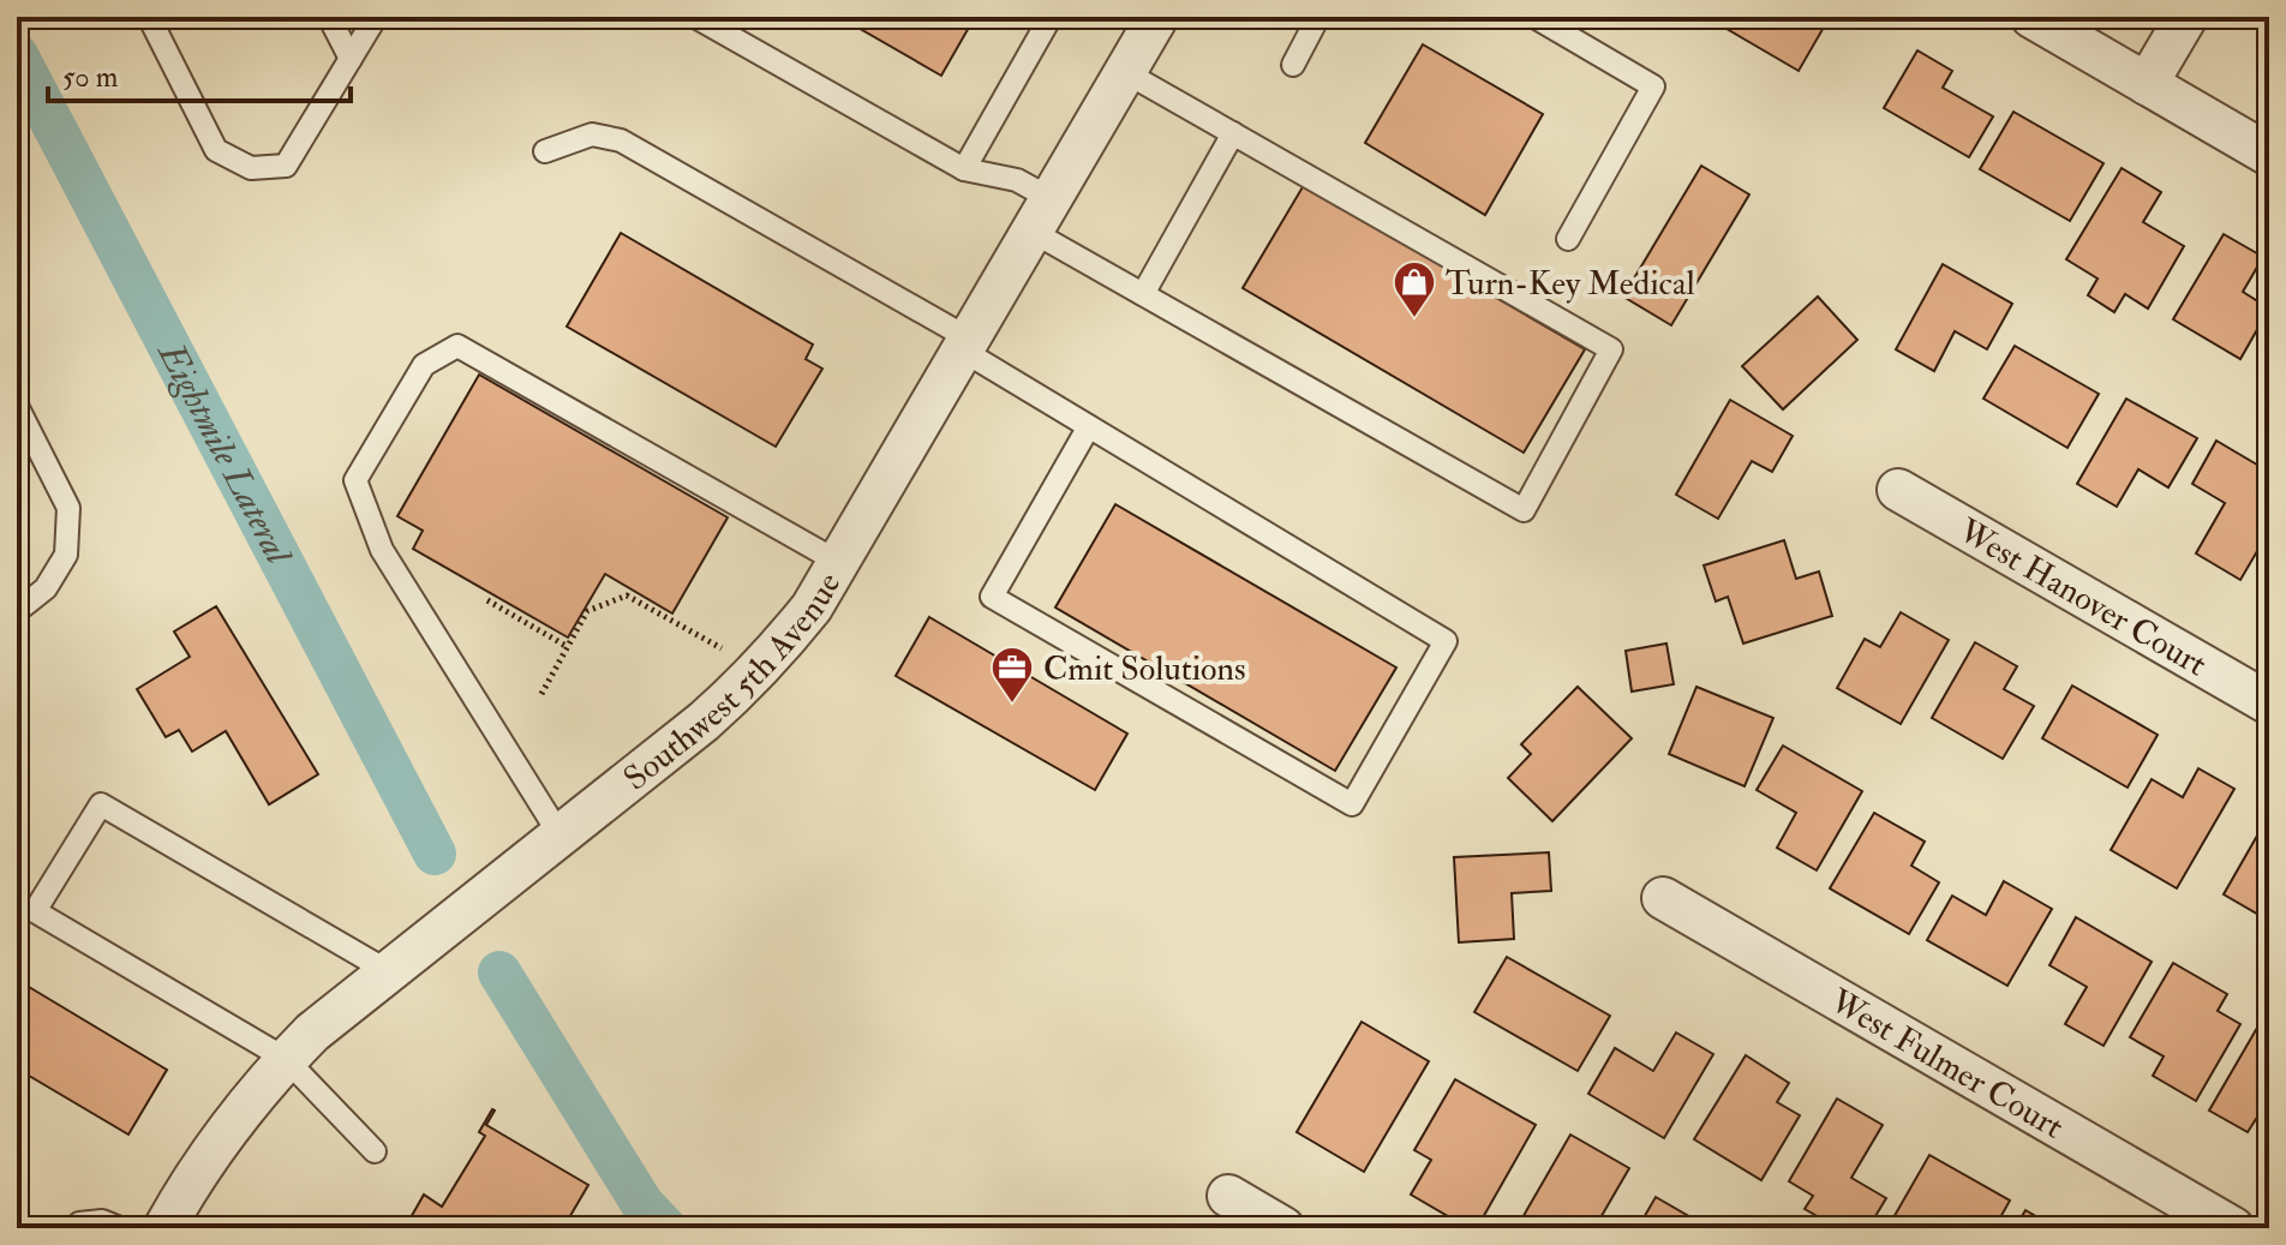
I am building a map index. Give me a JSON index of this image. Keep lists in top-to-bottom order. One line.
{"streets":{"street":["West Hanover Court","Southwest 5th Avenue","West Fulmer Court"]},"water":["Eightmile Lateral"],"places":{"shop":["Turn-Key Medical"],"office":["Cmit Solutions"]},"scale_bar":"50 m"}
